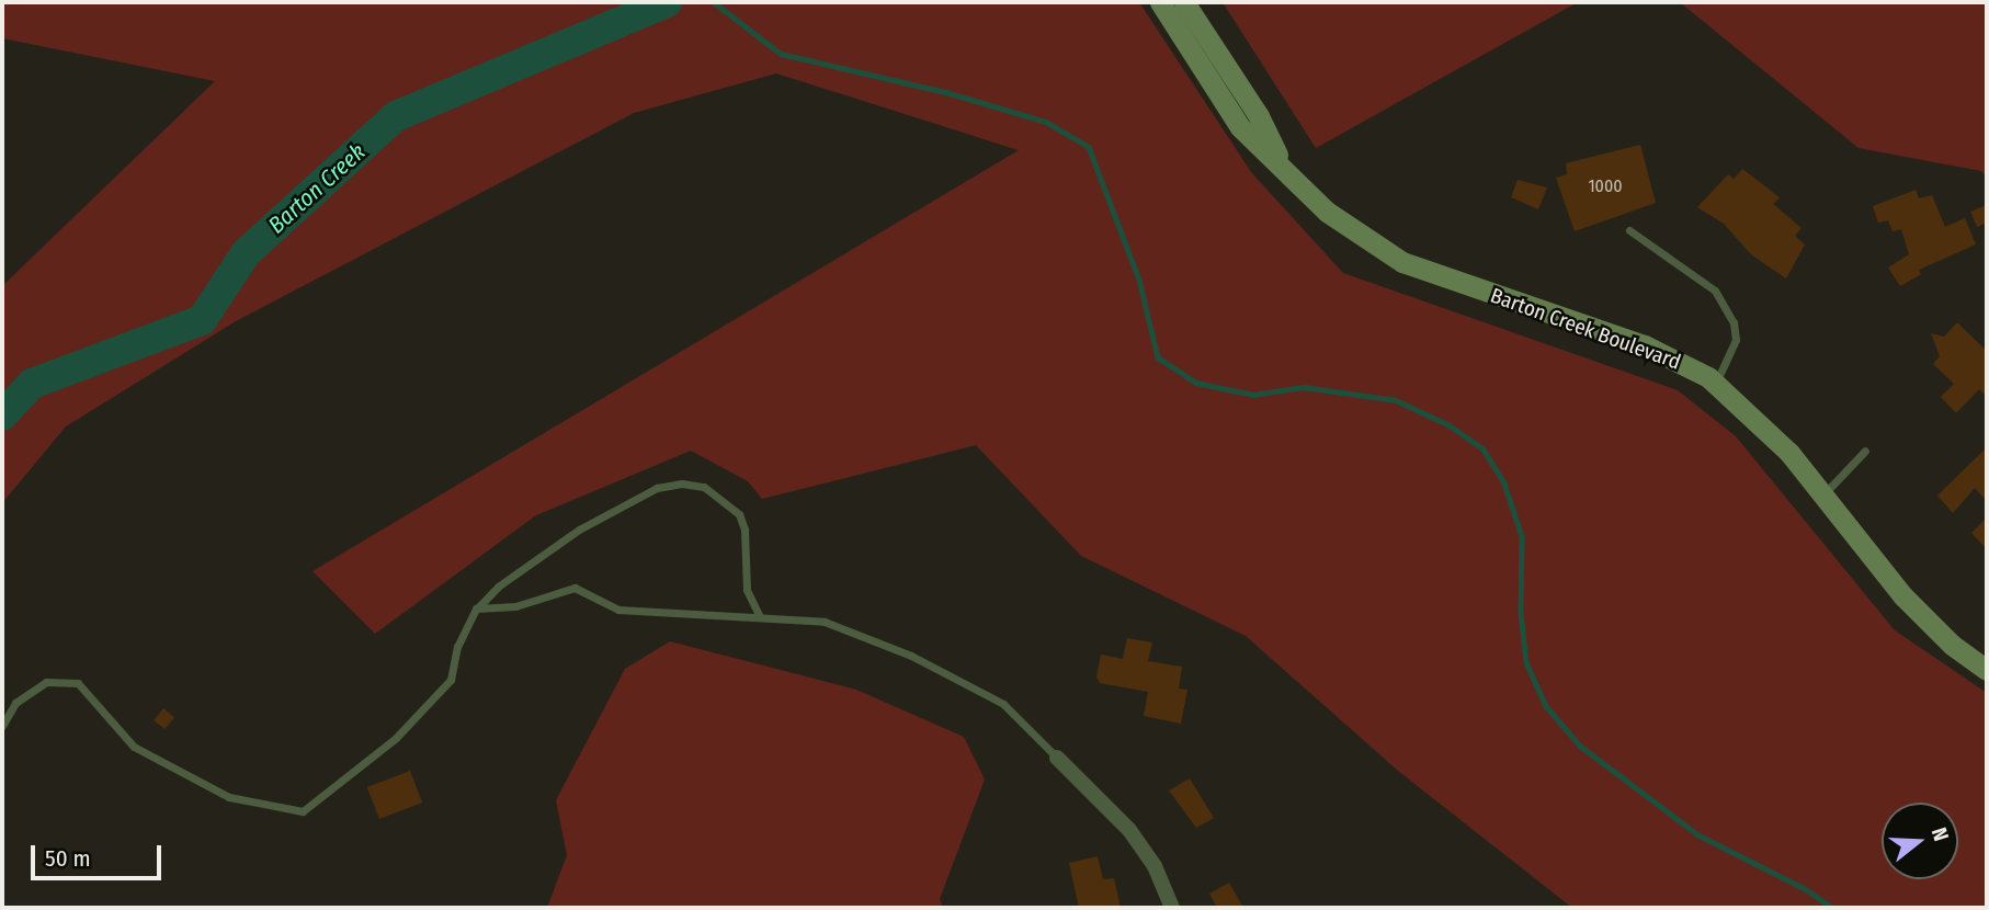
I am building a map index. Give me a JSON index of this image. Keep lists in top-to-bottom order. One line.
{"streets":{"street":["Barton Creek Boulevard"]},"water":["Barton Creek"],"house_numbers":["1000"],"scale_bar":"50 m","north":"right"}
